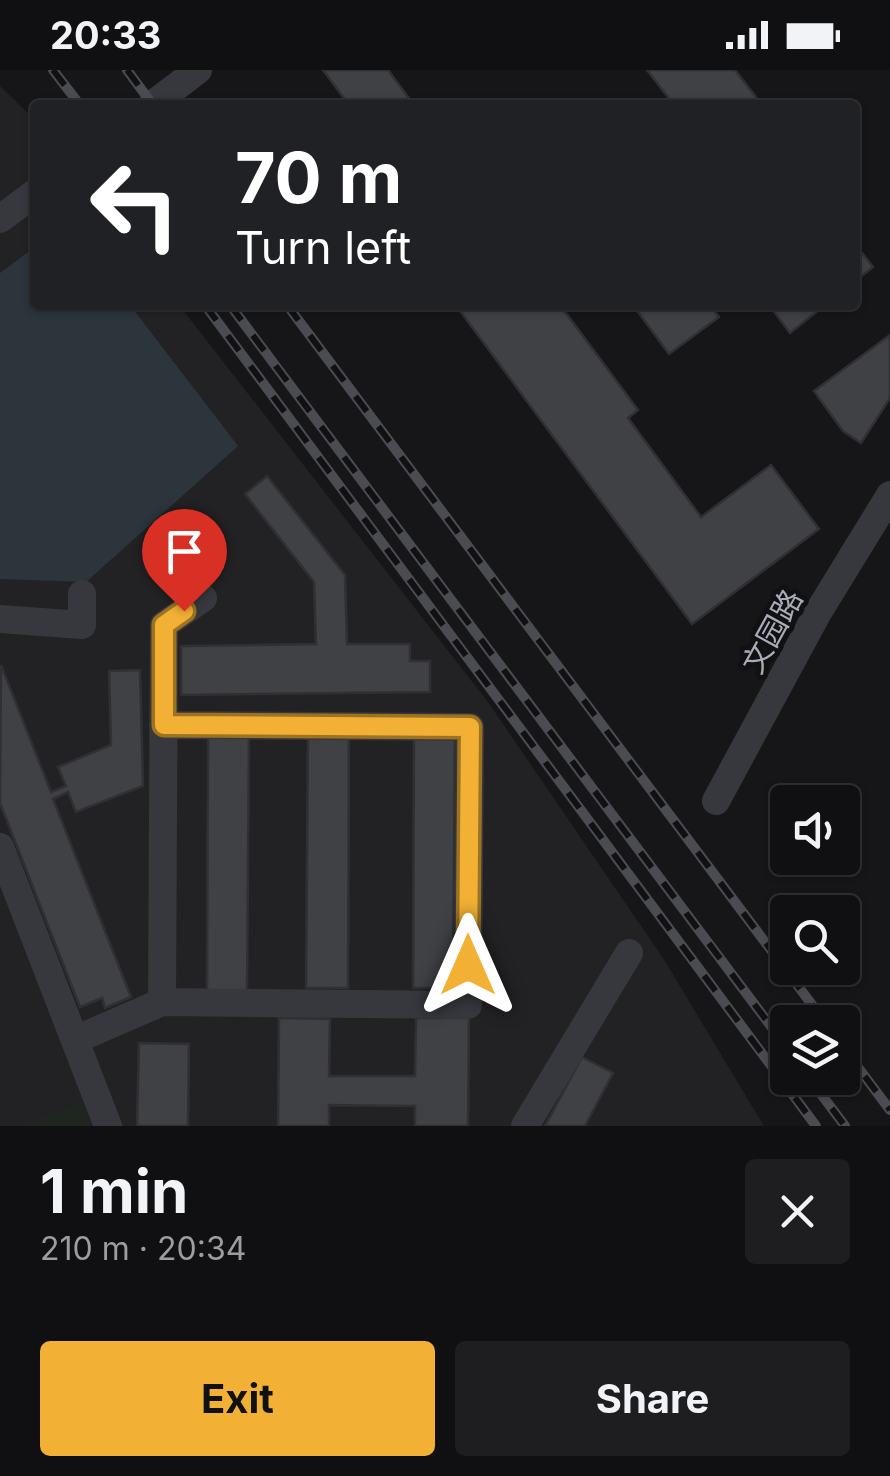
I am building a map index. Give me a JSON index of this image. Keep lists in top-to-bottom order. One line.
{"streets":{"street":["文园路"]},"page":{"status":"20:33","turn":["70 m","Turn left"],"heading":["1 min","210 m · 20:34"],"buttons":["Exit","Share"]}}
